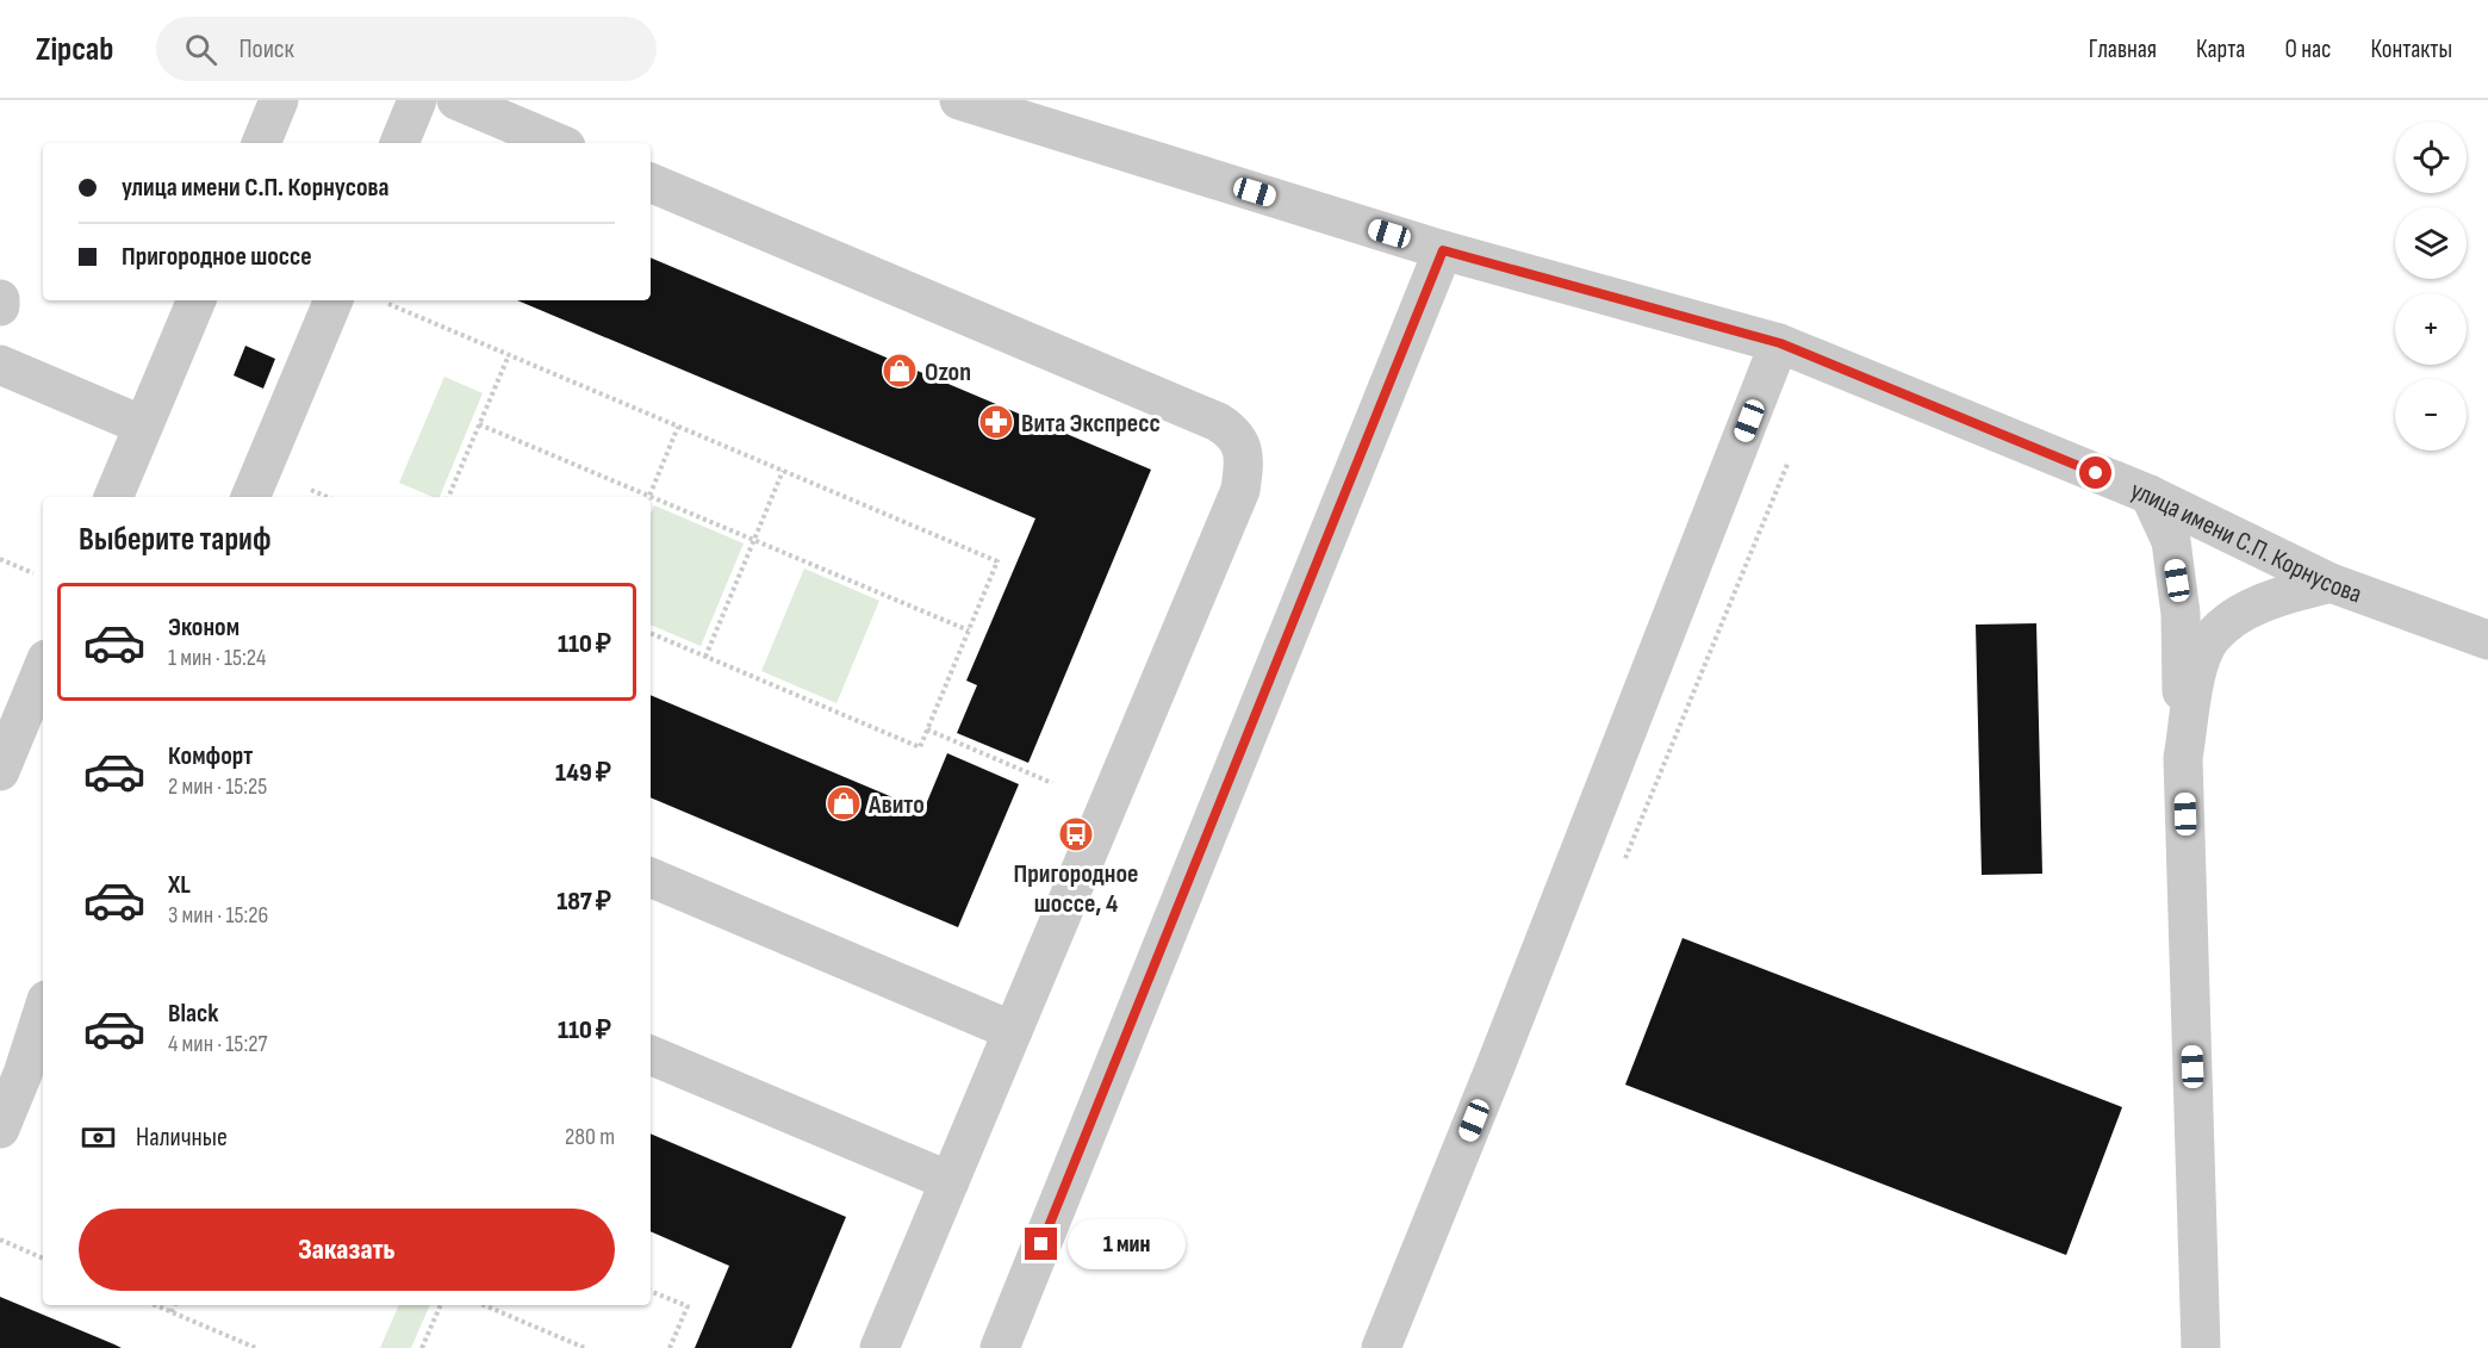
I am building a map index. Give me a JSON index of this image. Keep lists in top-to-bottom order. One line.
{"streets":{"street":["улица имени С.П. Корнусова"]},"places":{"shop":["Ozon","Авито"],"pharmacy":["Вита Экспресс"],"bus stop":["Пригородное шоссе, 4"]},"page":{"header":"Zipcab","search":"Поиск","nav":["Главная","Карта","О нас","Контакты"],"map_buttons":["+","−"],"banner":["улица имени С.П. Корнусова","Пригородное шоссе"],"heading":"Выберите тариф","list":[{"name":"Эконом","note":"1 мин · 15:24","value":"110 ₽"},{"name":"Комфорт","note":"2 мин · 15:25","value":"149 ₽"},{"name":"XL","note":"3 мин · 15:26","value":"187 ₽"},{"name":"Black","note":"4 мин · 15:27","value":"110 ₽"}],"pay":["Наличные","280 m"],"buttons":"Заказать","bubble":"1 мин"}}
